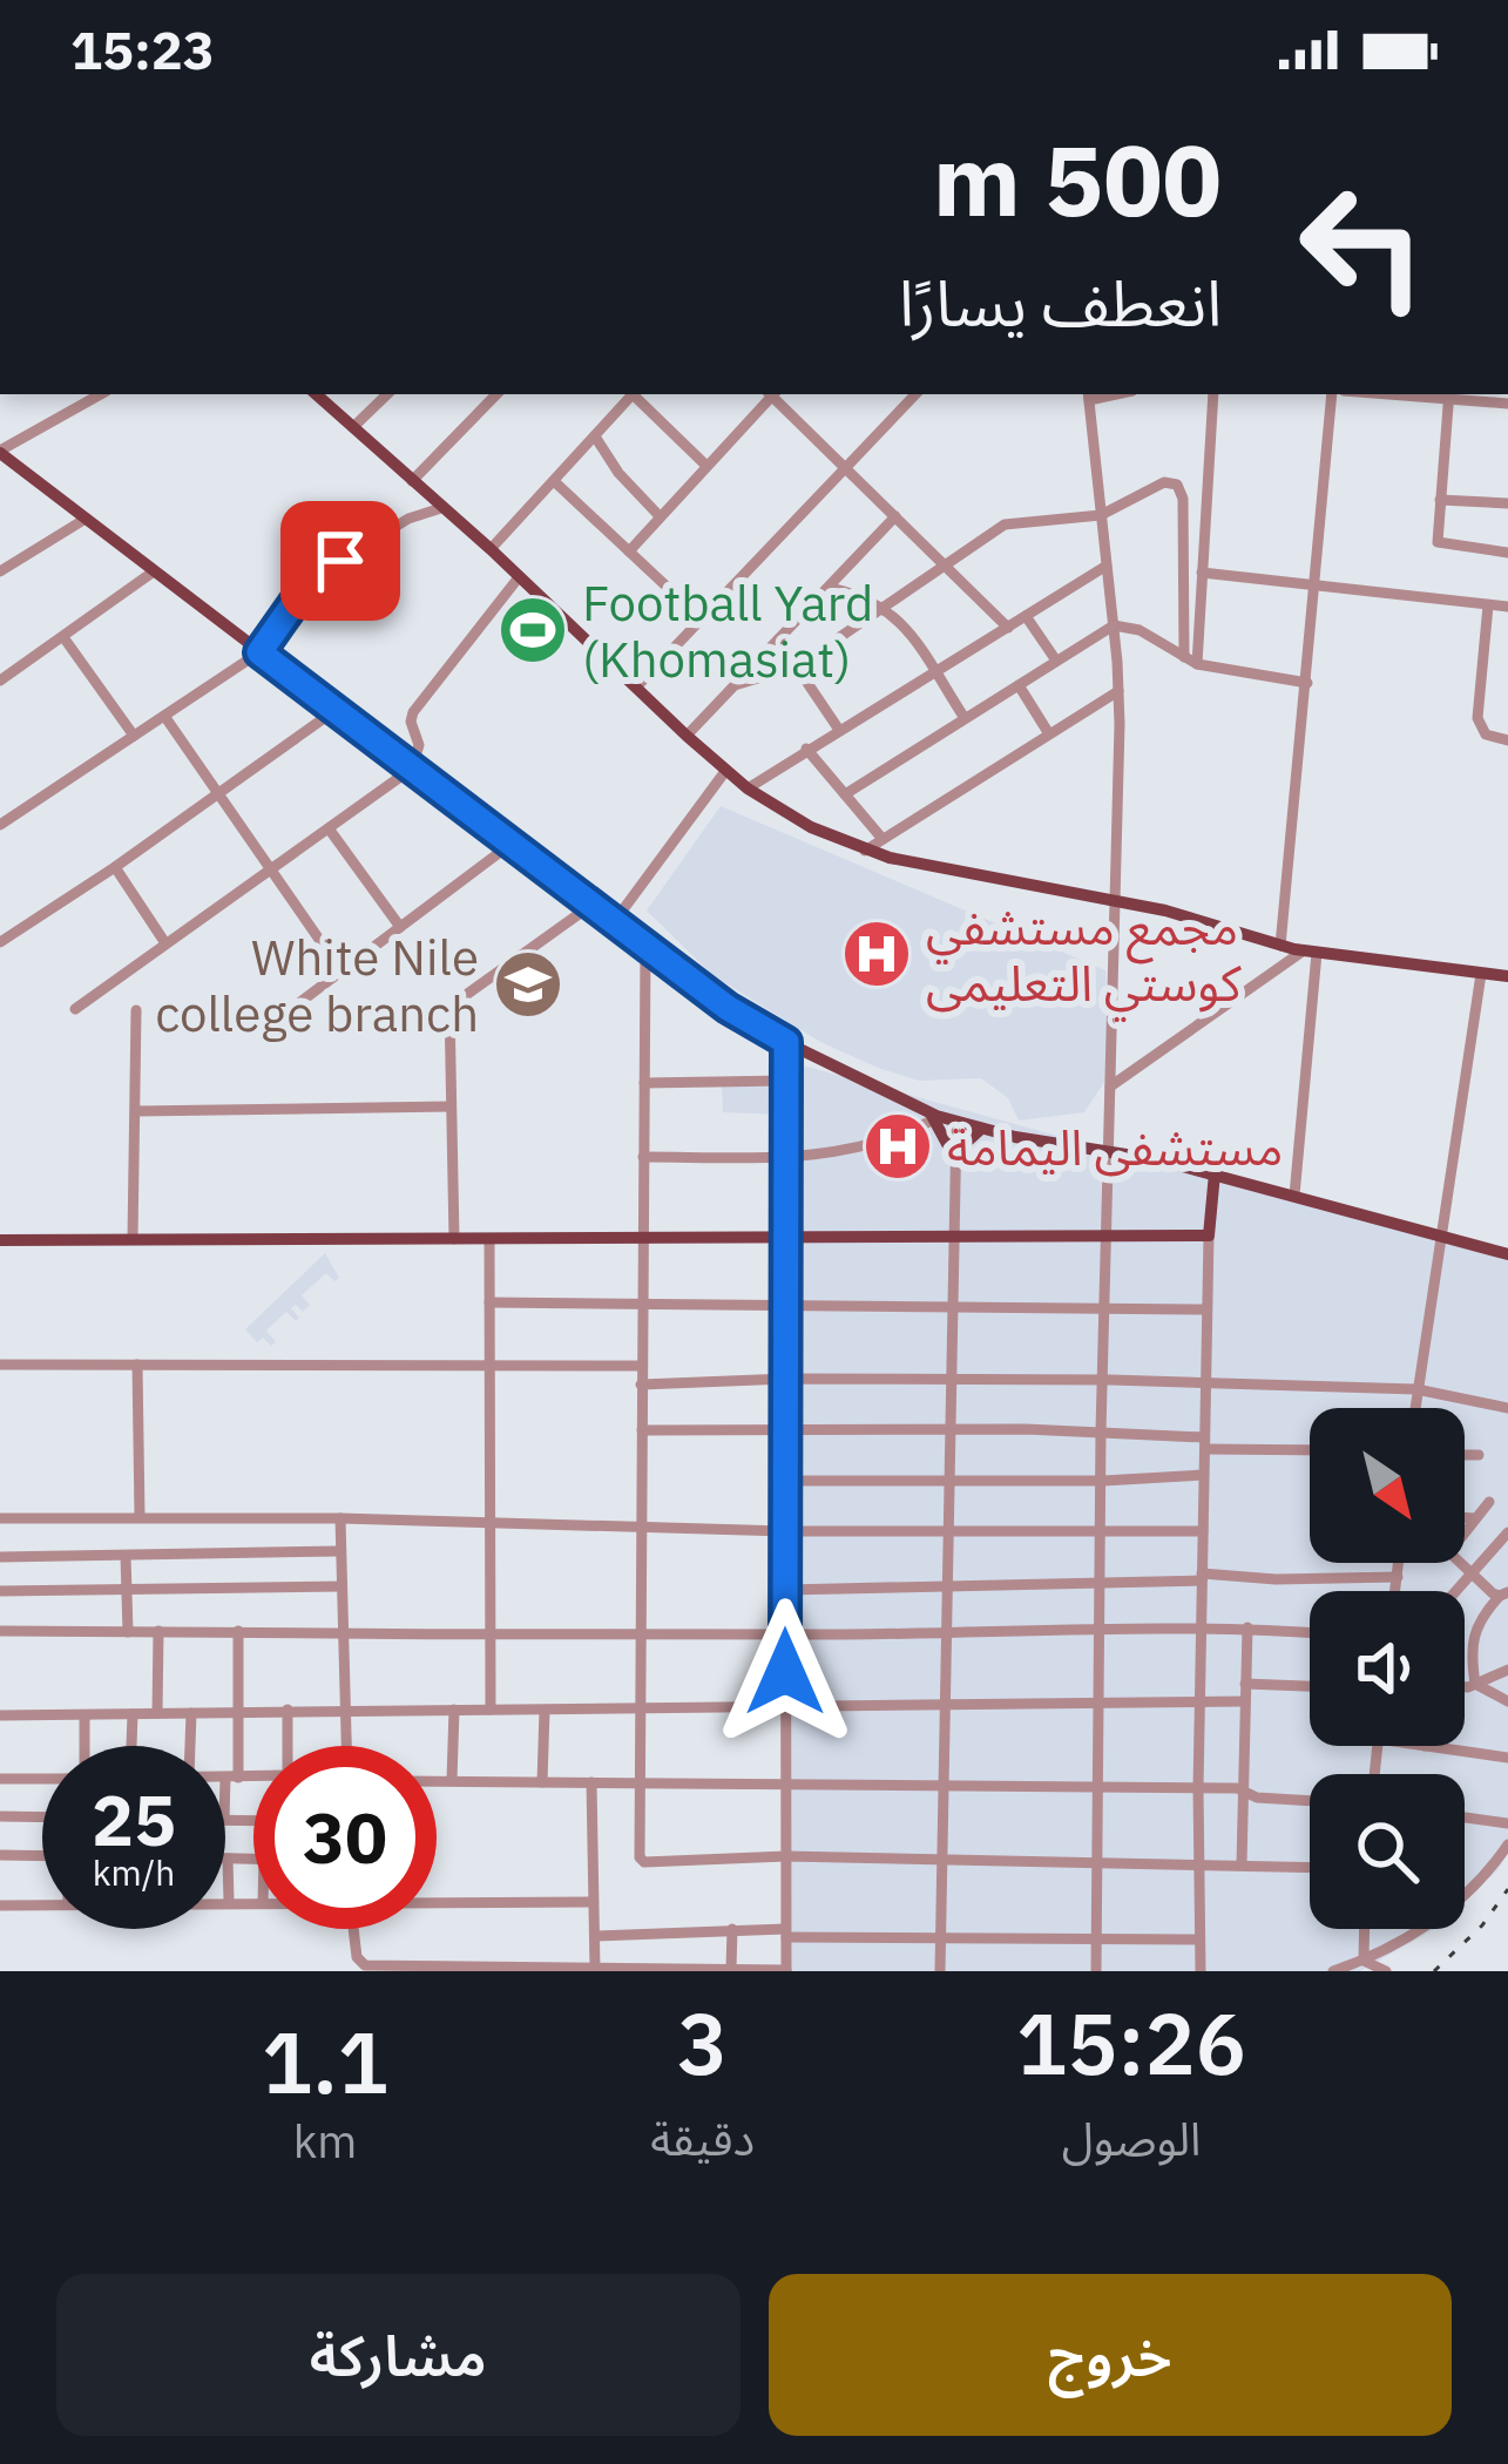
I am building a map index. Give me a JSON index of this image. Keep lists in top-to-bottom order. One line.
{"places":{"sports":["Football Yard (Khomasiat)"],"hospital":["مجمع مستشفي كوستي التعليمى","مستشفى اليمامة"],"school or university":["White Nile college branch"]},"north":"bottom right","page":{"status":"15:23","turn":["500 m","انعطف يسارًا"],"speed":"25 km/h","limit":"30","eta":["15:26","الوصول","3","دقيقة","1.1","km"],"buttons":["خروج","مشاركة"]}}
